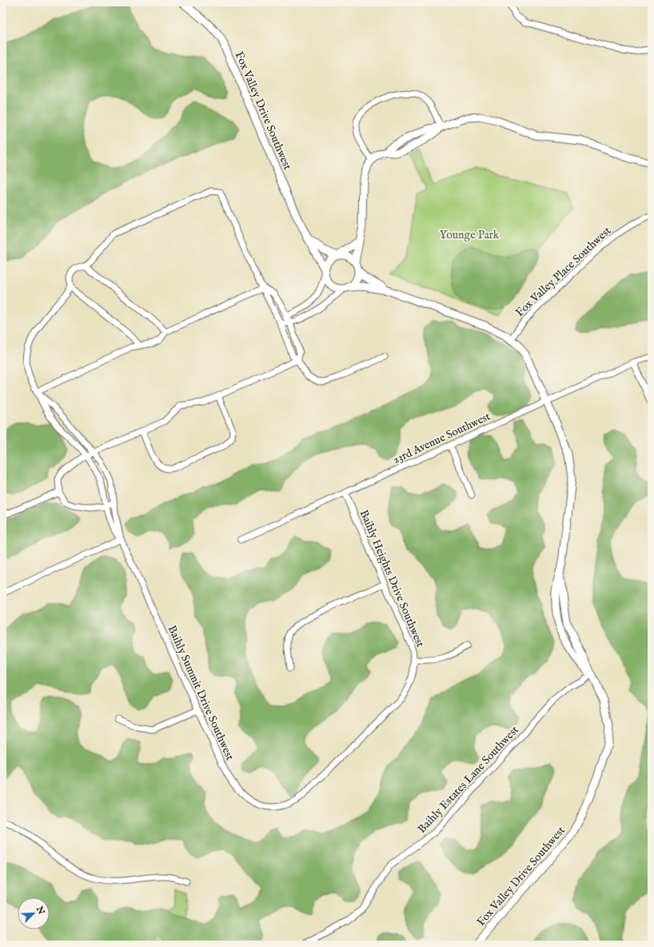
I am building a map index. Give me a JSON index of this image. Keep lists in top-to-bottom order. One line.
{"streets":{"street":["Fox Valley Drive Southwest","Fox Valley Place Southwest","23rd Avenue Southwest","Baihly Heights Drive Southwest","Baihly Summit Drive Southwest","Baihly Estates Lane Southwest"]},"crossings":[["Fox Valley Drive Southwest","Fox Valley Place Southwest"],["Fox Valley Drive Southwest","23rd Avenue Southwest"],["Fox Valley Drive Southwest","Baihly Estates Lane Southwest"],["23rd Avenue Southwest","Baihly Heights Drive Southwest"],["Baihly Heights Drive Southwest","Baihly Summit Drive Southwest"]],"parks":["Younge Park"],"north":"top right"}
